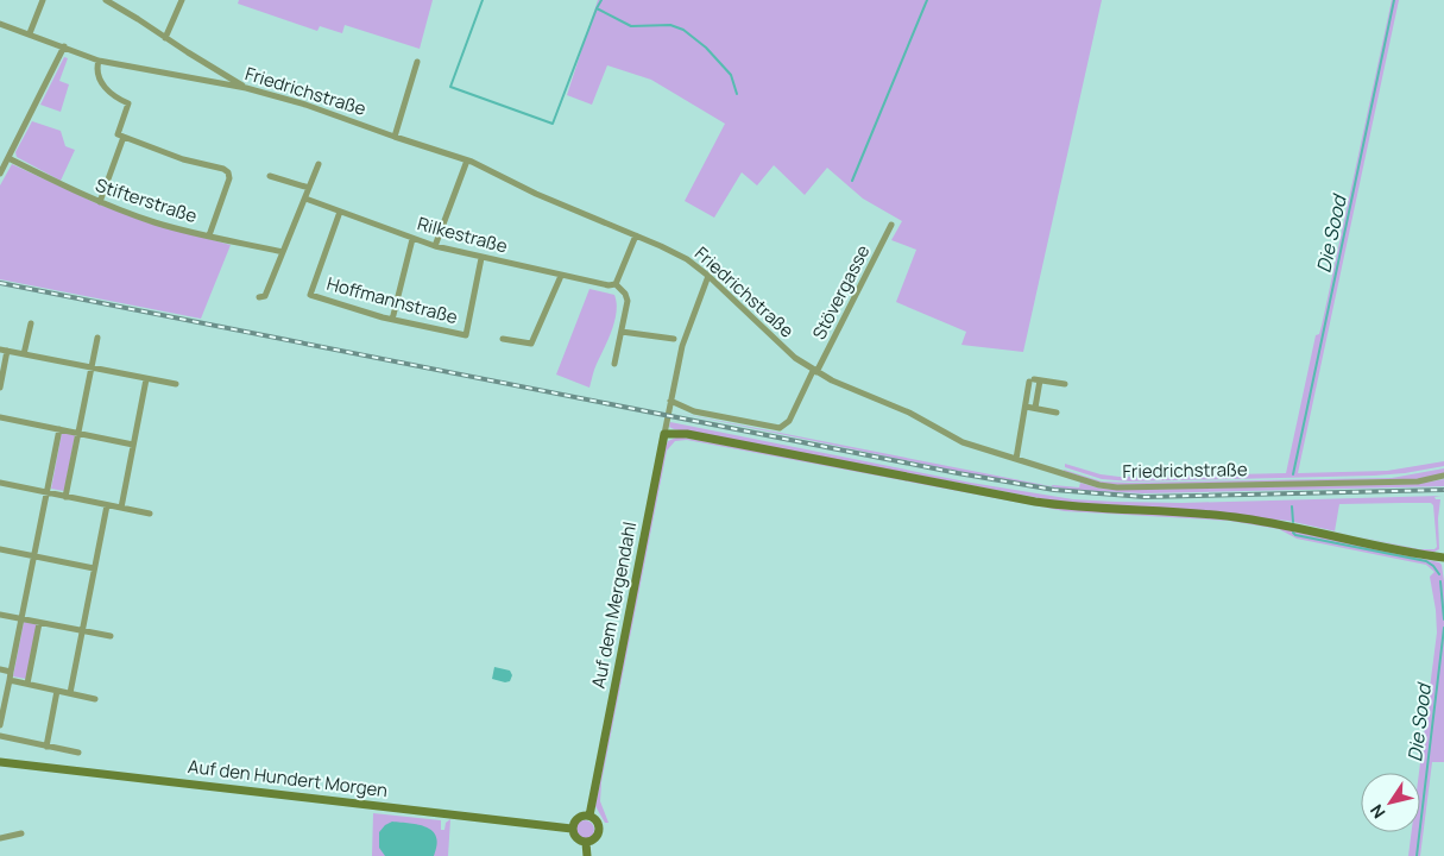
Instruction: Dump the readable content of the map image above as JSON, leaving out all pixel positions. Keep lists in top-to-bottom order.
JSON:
{
  "streets": {
    "street": [
      "Friedrichstraße",
      "Stifterstraße",
      "Rilkestraße",
      "Stövergasse",
      "Hoffmannstraße",
      "Auf dem Mergendahl",
      "Auf den Hundert Morgen"
    ]
  },
  "crossings": [
    ["Friedrichstraße", "Stövergasse"],
    ["Friedrichstraße", "Auf dem Mergendahl"],
    ["Rilkestraße", "Hoffmannstraße"],
    ["Auf dem Mergendahl", "Auf den Hundert Morgen"]
  ],
  "water": ["Die Sood"],
  "north": "bottom left"
}
